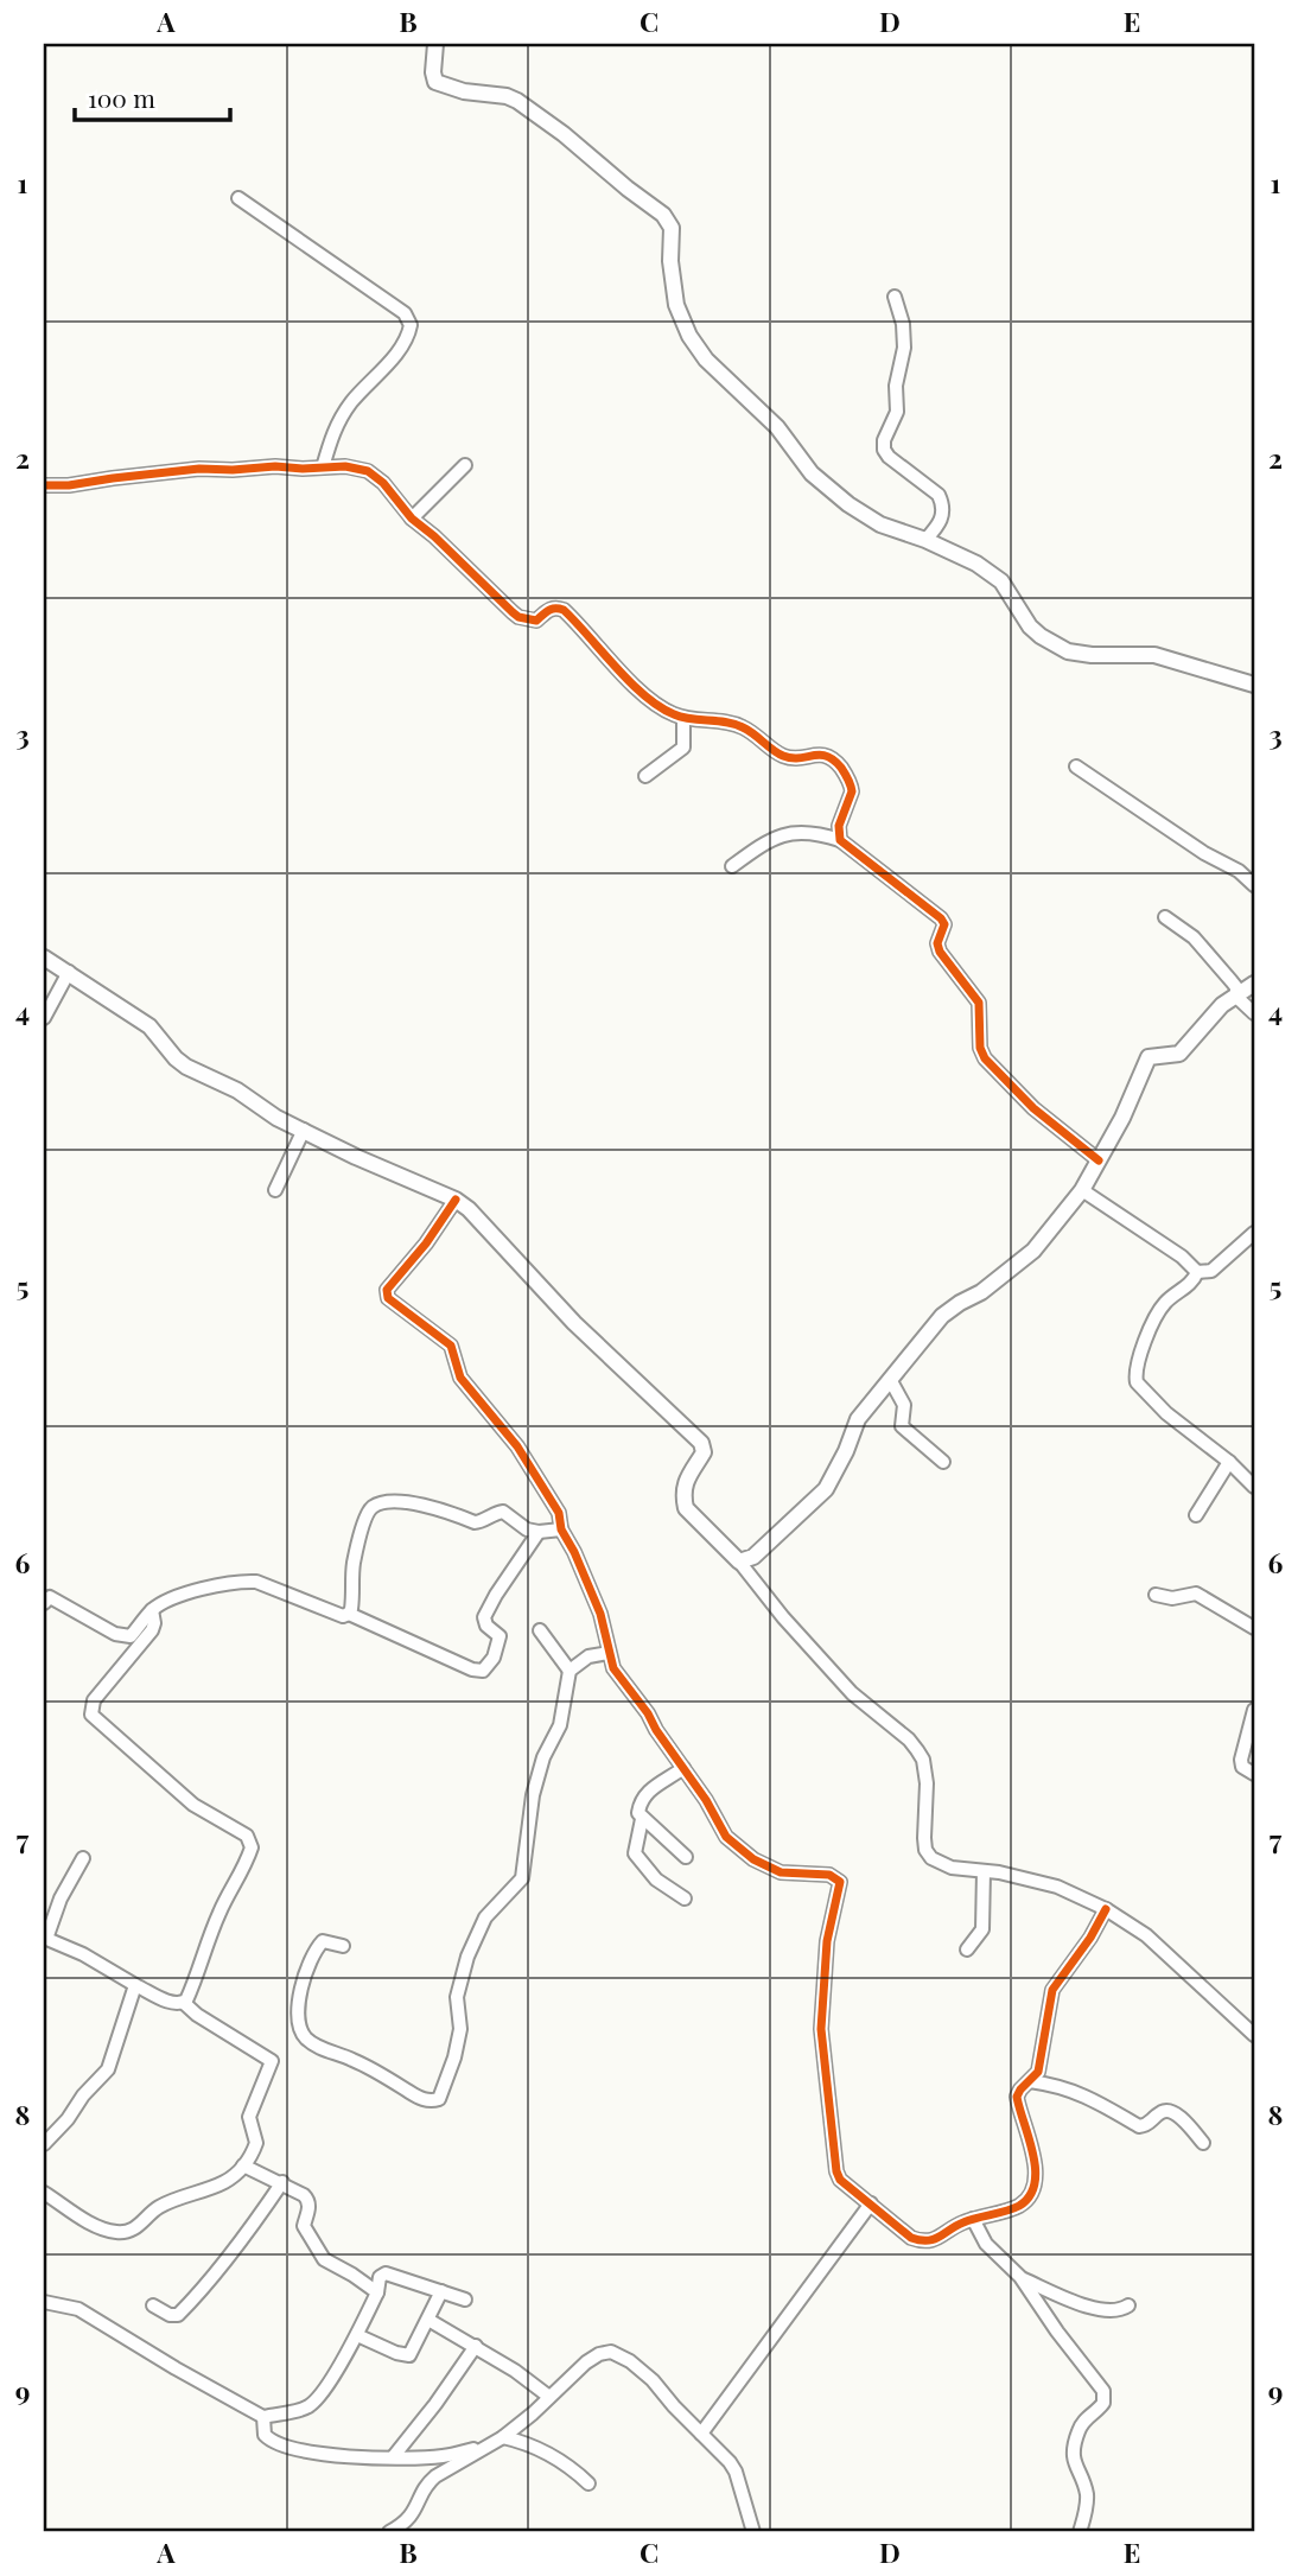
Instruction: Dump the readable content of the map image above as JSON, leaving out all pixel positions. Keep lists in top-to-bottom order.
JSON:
{
  "scale_bar": "100 m",
  "grid": {
    "columns": [
      "A",
      "B",
      "C",
      "D",
      "E"
    ],
    "rows": [
      "1",
      "2",
      "3",
      "4",
      "5",
      "6",
      "7",
      "8",
      "9"
    ]
  }
}
